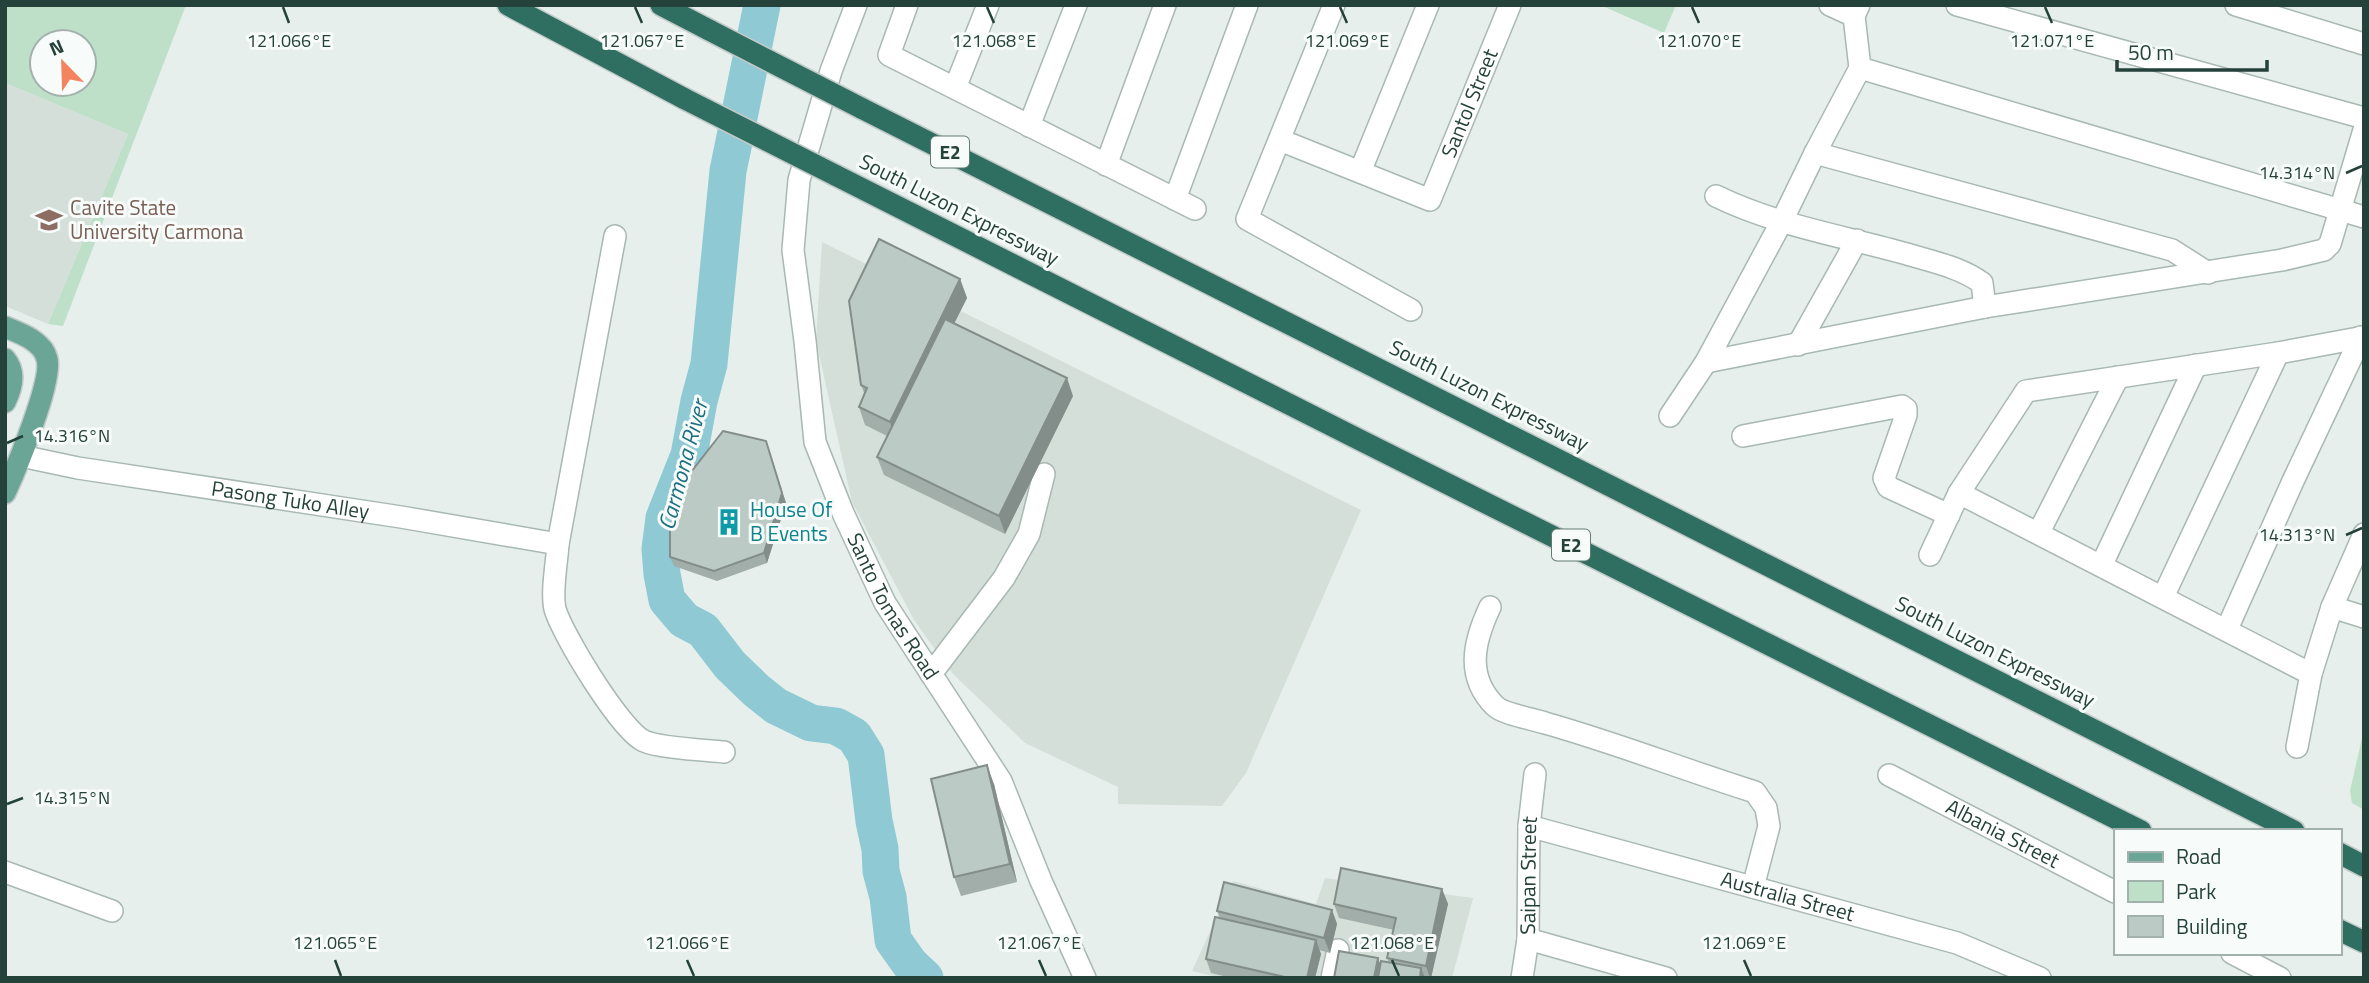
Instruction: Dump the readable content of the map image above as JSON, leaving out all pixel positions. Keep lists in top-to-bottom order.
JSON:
{
  "streets": {
    "highway": ["E2", "South Luzon Expressway"],
    "street": [
      "Santol Street",
      "Pasong Tuko Alley",
      "Santo Tomas Road",
      "Albania Street",
      "Saipan Street",
      "Australia Street"
    ]
  },
  "crossings": [
    ["Saipan Street", "Australia Street"]
  ],
  "water": ["Carmona River"],
  "places": {
    "school or university": ["Cavite State University Carmona"],
    "building": ["House Of B Events"]
  },
  "legend": ["Road", "Park", "Building"],
  "scale_bar": "50 m",
  "north": "top left",
  "coordinates": [
    "121.066°E",
    "121.067°E",
    "121.068°E",
    "121.069°E",
    "121.070°E",
    "121.071°E",
    "14.314°N",
    "14.316°N",
    "14.313°N",
    "14.315°N",
    "121.065°E"
  ]
}
